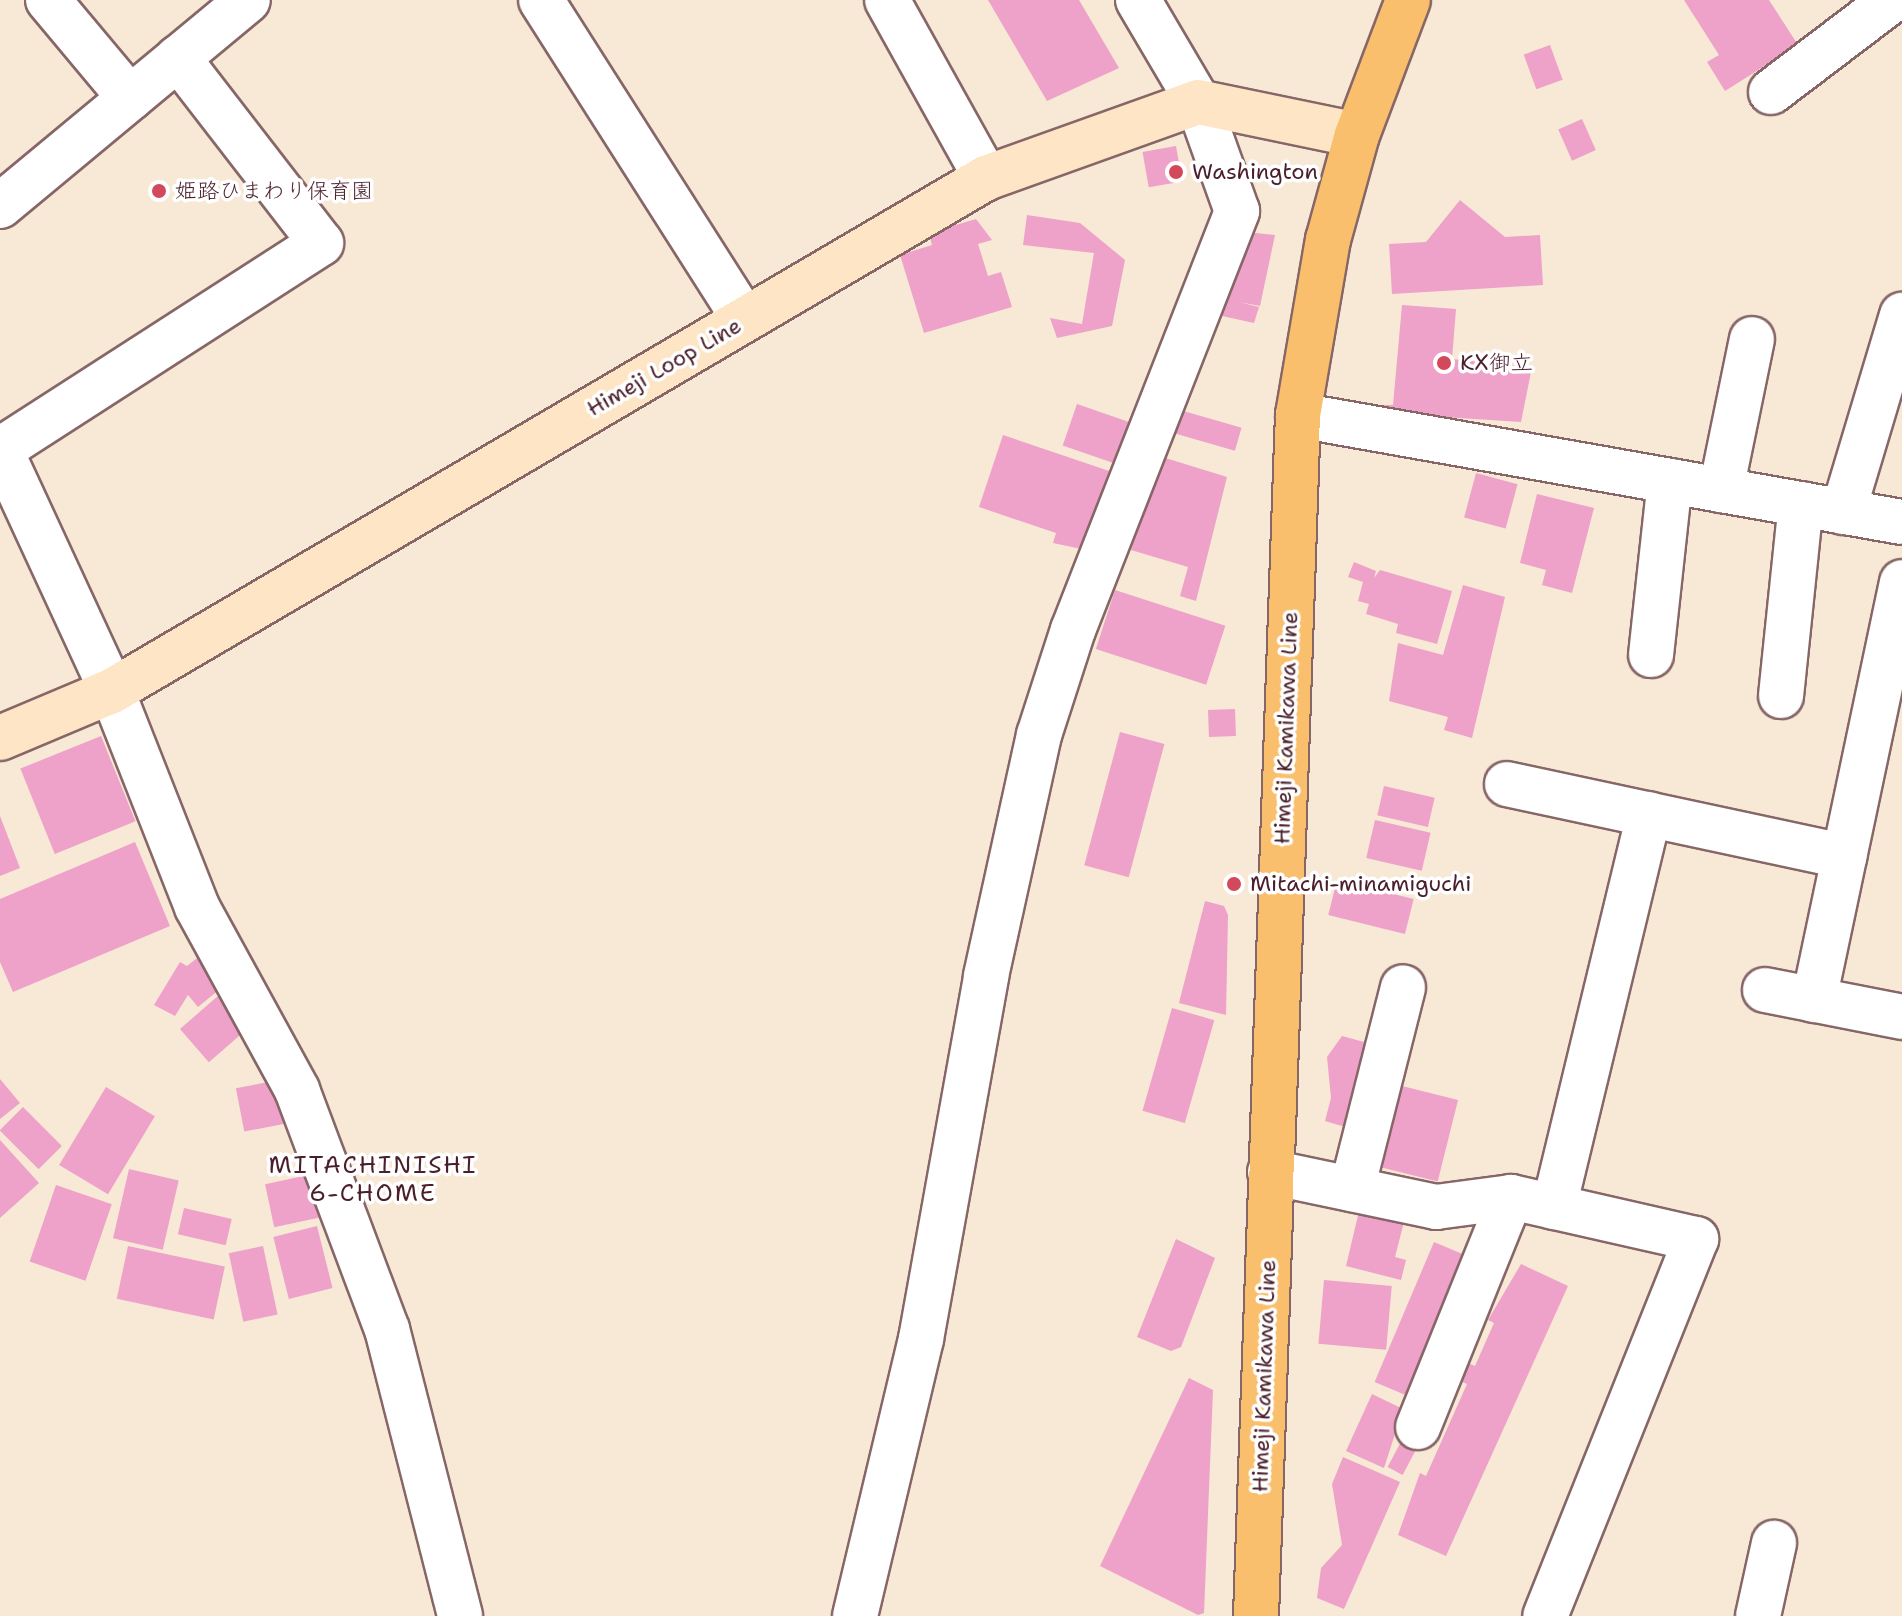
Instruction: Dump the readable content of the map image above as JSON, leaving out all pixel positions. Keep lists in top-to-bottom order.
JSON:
{
  "streets": {
    "main road": ["Himeji Loop Line", "Himeji Kamikawa Line"]
  },
  "districts": ["MITACHINISHI 6-CHOME"],
  "places": [
    "Washington",
    "姫路ひまわり保育園",
    "KX御立",
    "Mitachi-minamiguchi"
  ]
}
